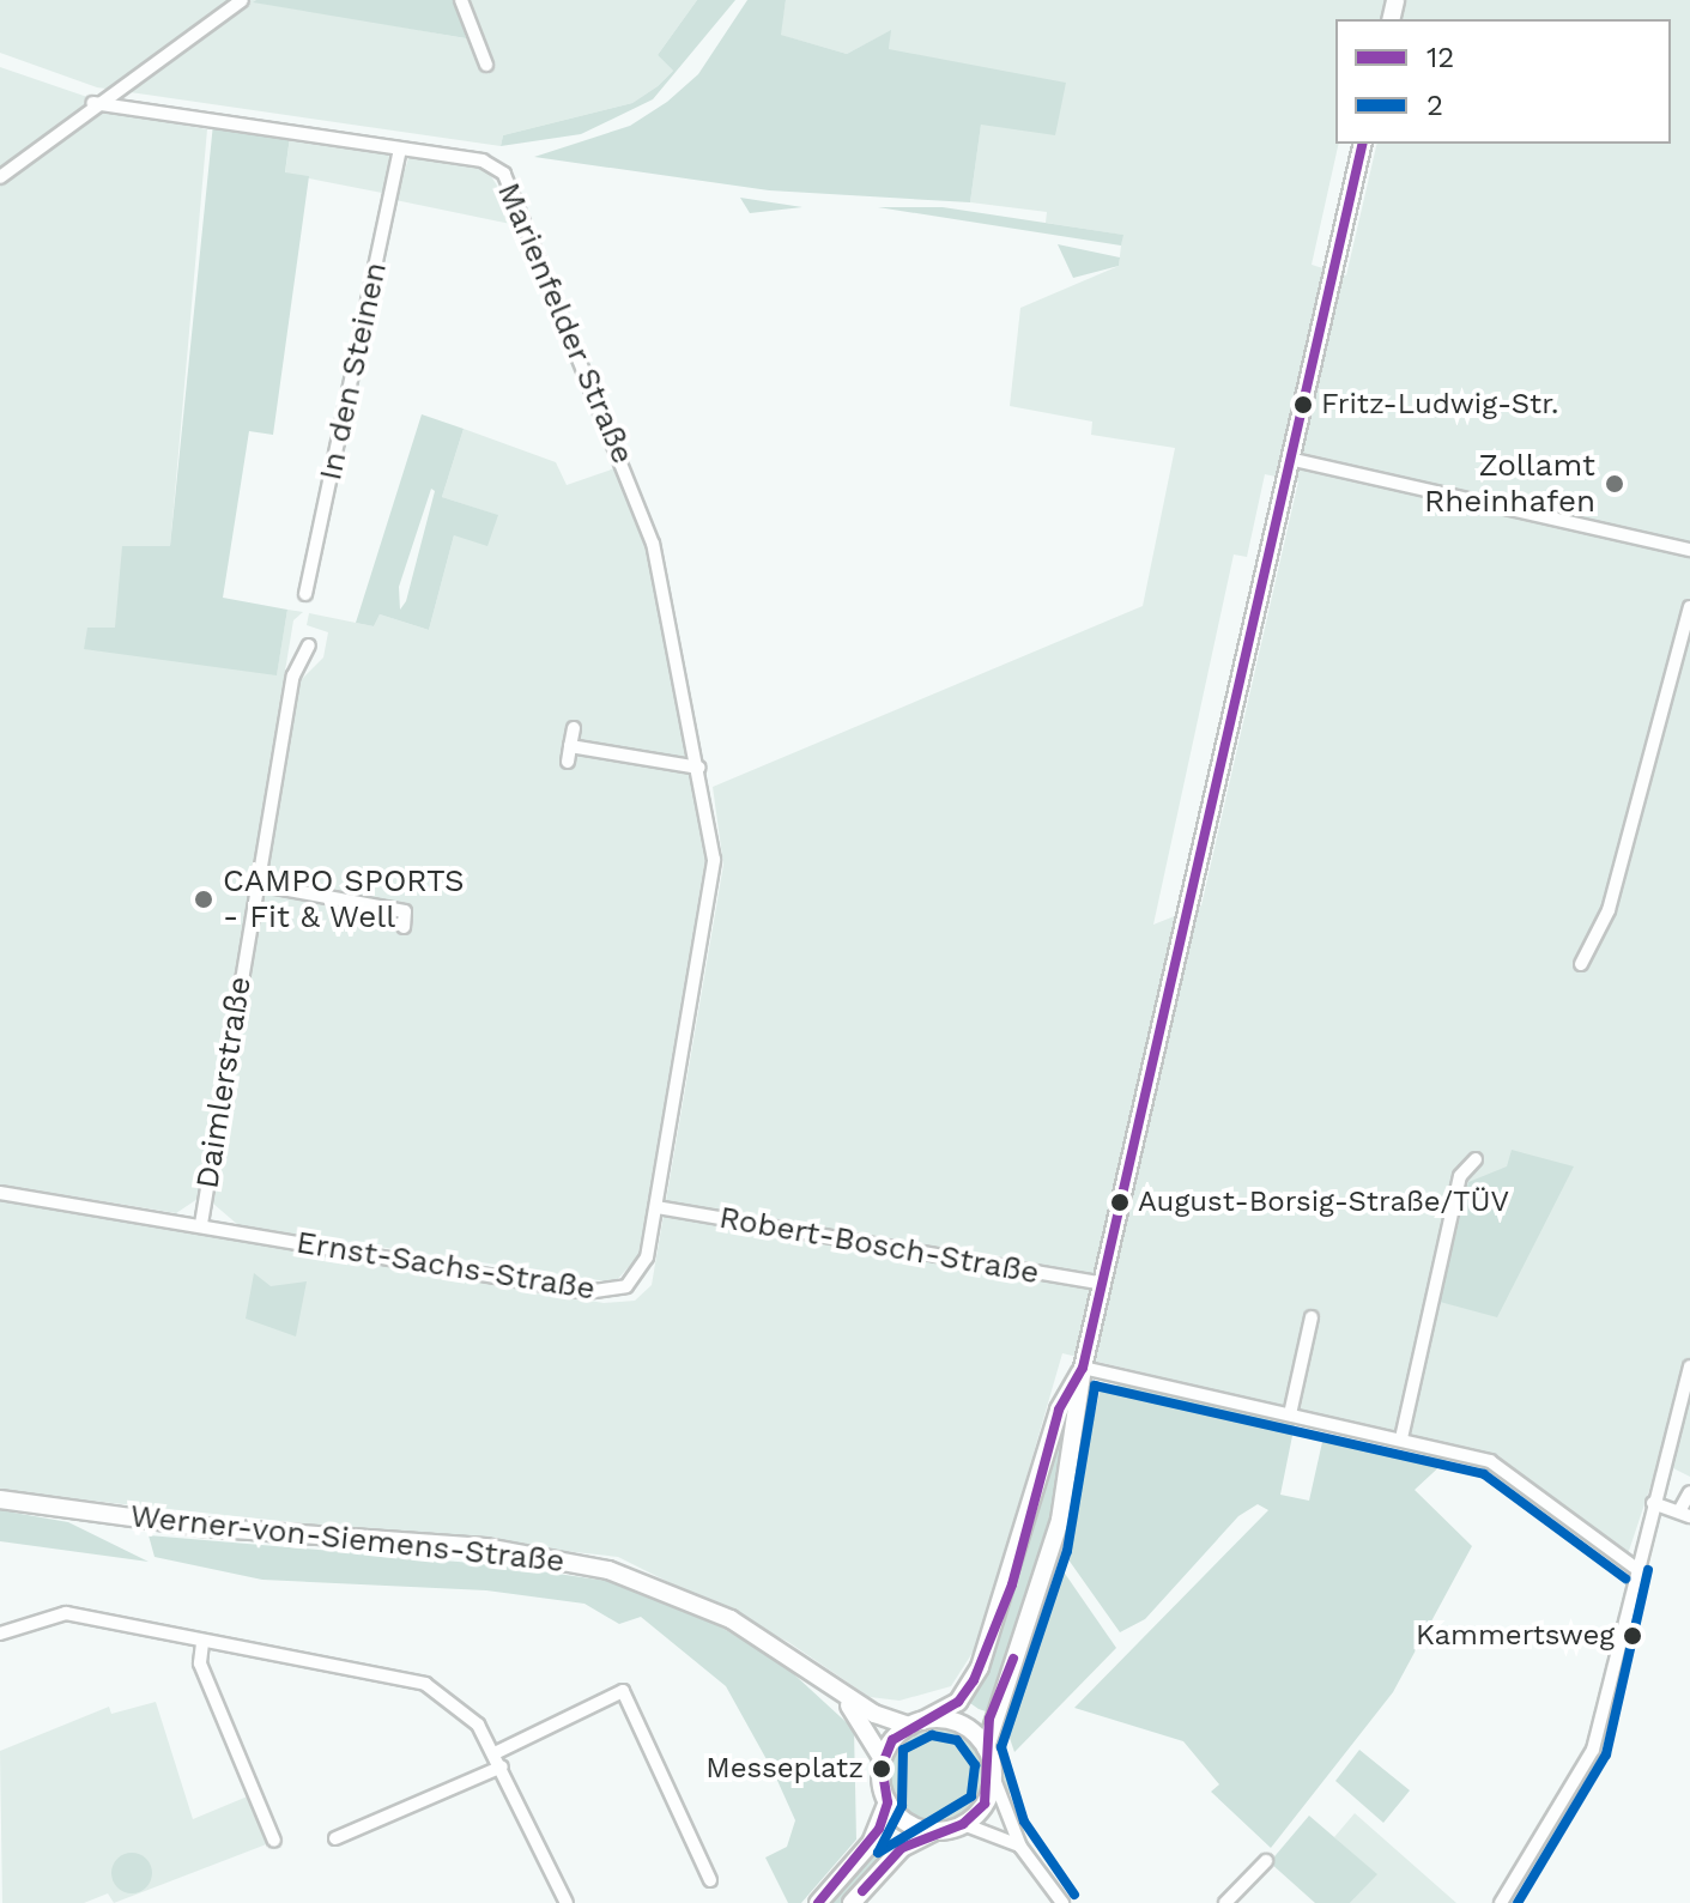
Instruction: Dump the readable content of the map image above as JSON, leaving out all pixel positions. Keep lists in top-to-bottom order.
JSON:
{
  "streets": {
    "main road": ["Werner-von-Siemens-Straße"],
    "street": [
      "Marienfelder Straße",
      "In den Steinen",
      "Daimlerstraße",
      "Robert-Bosch-Straße",
      "Ernst-Sachs-Straße"
    ]
  },
  "crossings": [
    ["Marienfelder Straße", "In den Steinen"],
    ["Marienfelder Straße", "Ernst-Sachs-Straße"],
    ["Daimlerstraße", "Ernst-Sachs-Straße"],
    ["Robert-Bosch-Straße", "Ernst-Sachs-Straße"]
  ],
  "places": [
    "Fritz-Ludwig-Str.",
    "Zollamt Rheinhafen",
    "CAMPO SPORTS - Fit & Well",
    "August-Borsig-Straße/TÜV",
    "Kammertsweg",
    "Messeplatz"
  ],
  "lines": ["transit line 12", "transit line 2"],
  "legend": ["12", "2"]
}
